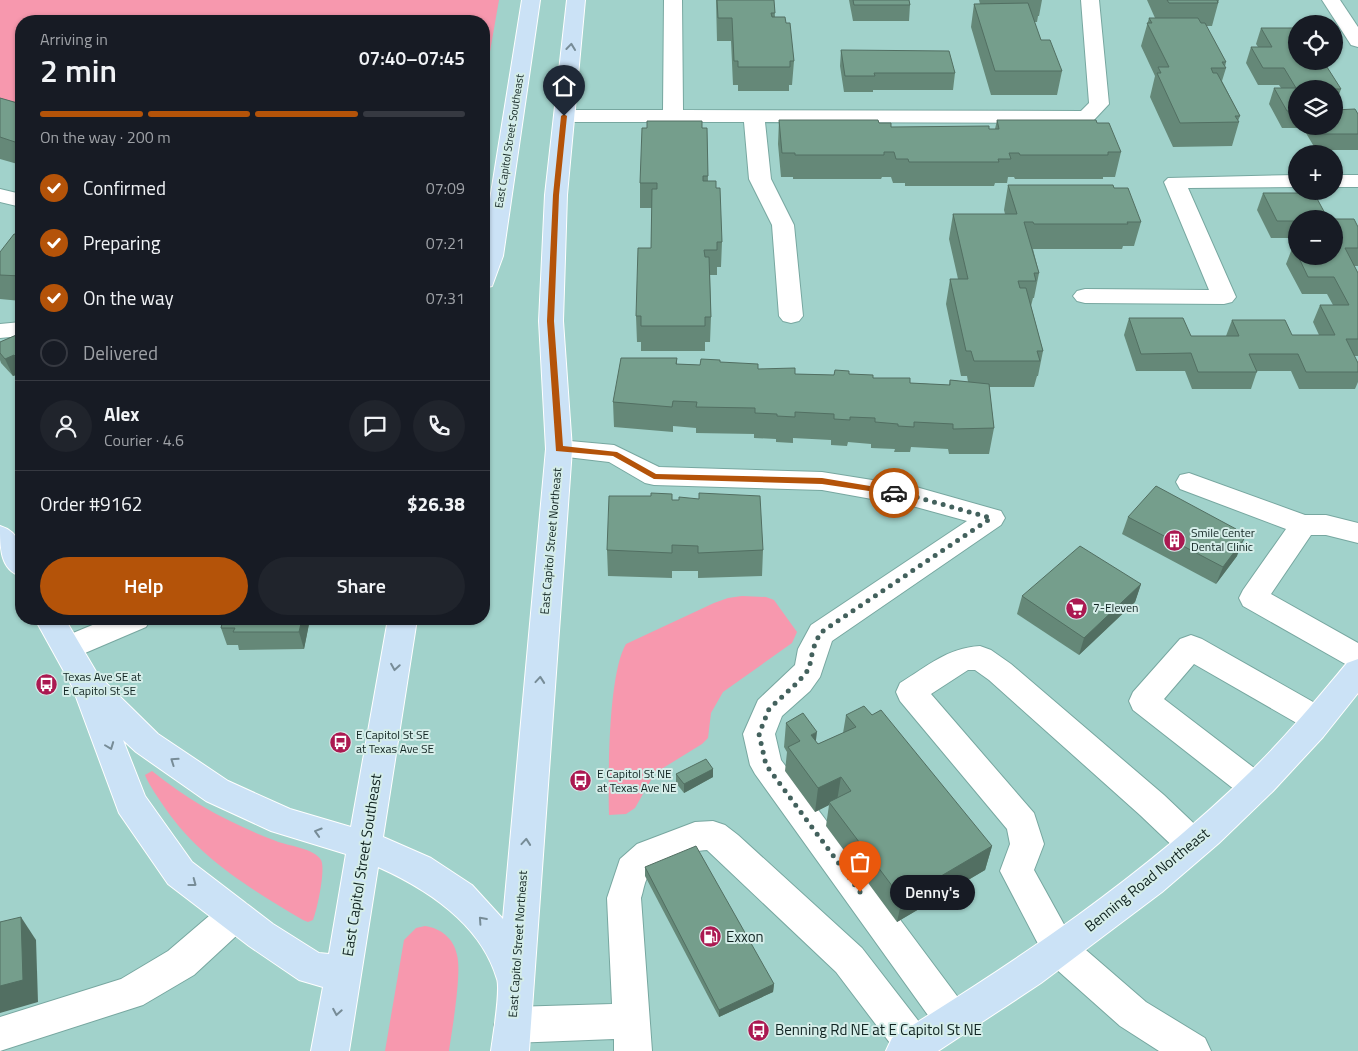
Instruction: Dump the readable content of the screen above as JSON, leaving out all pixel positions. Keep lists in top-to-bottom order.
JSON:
{
  "streets": {
    "main road": ["East Capitol Street Southeast", "East Capitol Street Northeast", "Benning Road Northeast"]
  },
  "one_way": ["East Capitol Street Southeast", "East Capitol Street Northeast"],
  "places": {
    "building": ["Smile Center Dental Clinic"],
    "supermarket": ["7-Eleven"],
    "bus stop": [
      "Texas Ave SE at E Capitol St SE",
      "E Capitol St SE at Texas Ave SE",
      "E Capitol St NE at Texas Ave NE",
      "Benning Rd NE at E Capitol St NE"
    ],
    "other": ["Denny's"],
    "fuel station": ["Exxon"]
  },
  "page": {
    "map_buttons": ["+", "−"],
    "heading": ["2 min", "Arriving in", "07:40–07:45"],
    "panel": [
      "Alex",
      "Courier · 4.6",
      "Order #9162",
      "$26.38"
    ],
    "bar": "On the way · 200 m",
    "list": [
      ["Confirmed", "07:09"],
      ["Preparing", "07:21"],
      ["On the way", "07:31"],
      "Delivered"
    ],
    "buttons": ["Help", "Share"],
    "bubble": "Denny's"
  }
}
